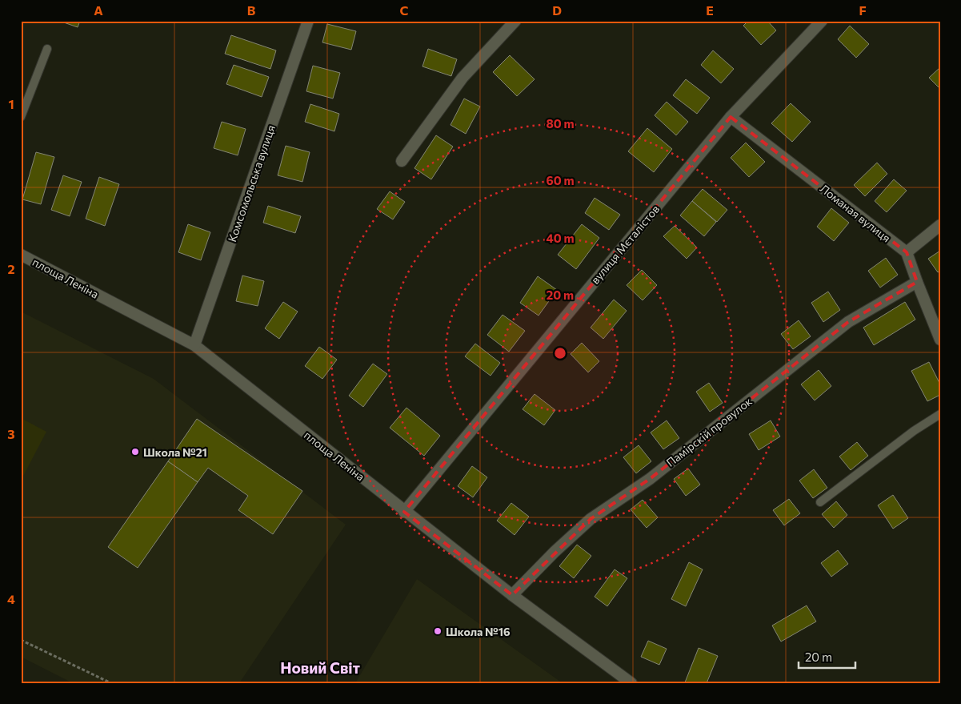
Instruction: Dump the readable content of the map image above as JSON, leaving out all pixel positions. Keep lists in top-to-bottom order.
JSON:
{
  "streets": {
    "street": [
      "Комсомольська вулиця",
      "Ломаная вулиця",
      "вулиця Мєталістов",
      "площа Леніна",
      "Памірскій провулок"
    ]
  },
  "crossings": [
    ["Комсомольська вулиця", "площа Леніна"],
    ["Ломаная вулиця", "вулиця Мєталістов"],
    ["вулиця Мєталістов", "площа Леніна"],
    ["площа Леніна", "Памірскій провулок"]
  ],
  "districts": ["Новий Світ"],
  "places": ["Школа №21", "Школа №16"],
  "scale_bar": "20 m",
  "grid": {
    "columns": [
      "A",
      "B",
      "C",
      "D",
      "E",
      "F"
    ],
    "rows": [
      "1",
      "2",
      "3",
      "4"
    ]
  },
  "rings": [
    "80 m",
    "60 m",
    "40 m",
    "20 m"
  ]
}
